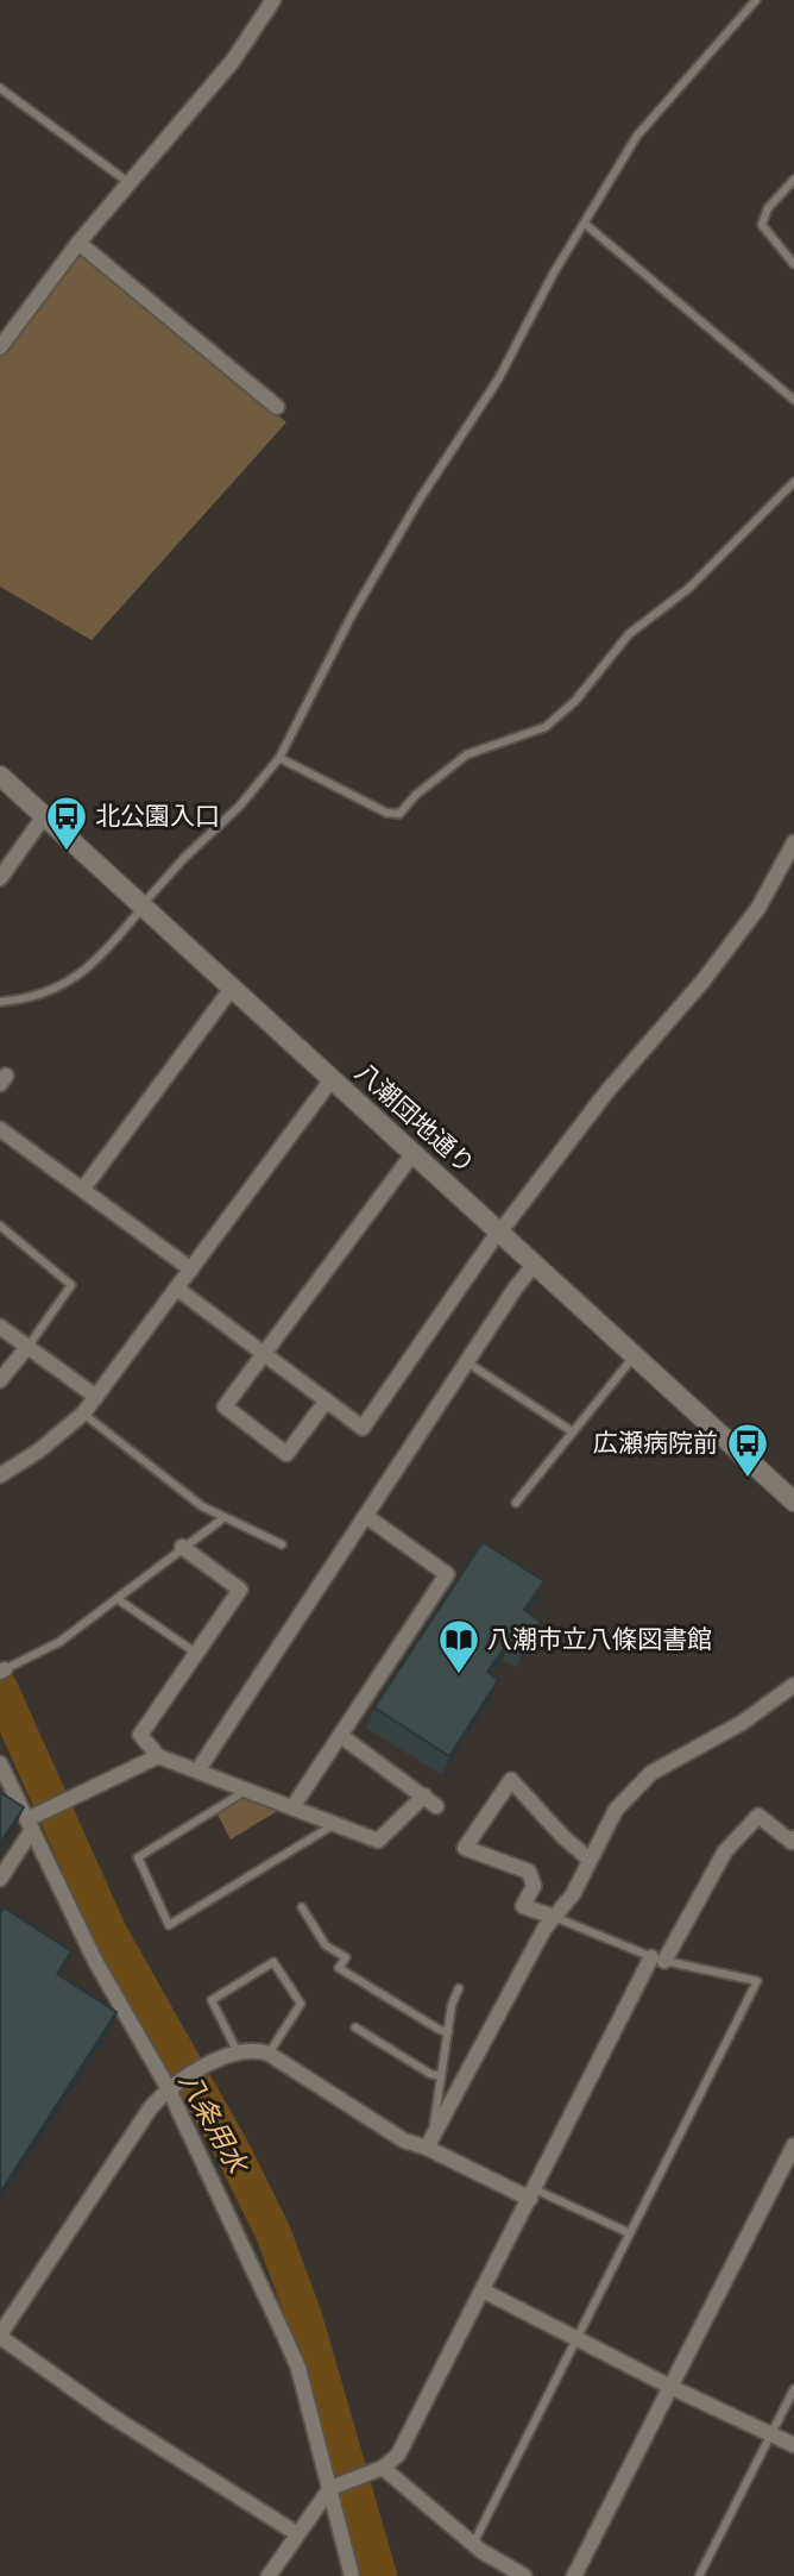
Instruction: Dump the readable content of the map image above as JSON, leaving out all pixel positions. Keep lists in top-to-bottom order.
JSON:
{
  "streets": {
    "street": ["八潮団地通り"]
  },
  "water": ["八条用水"],
  "places": {
    "bus stop": ["北公園入口", "広瀬病院前"],
    "library": ["八潮市立八條図書館"]
  }
}
